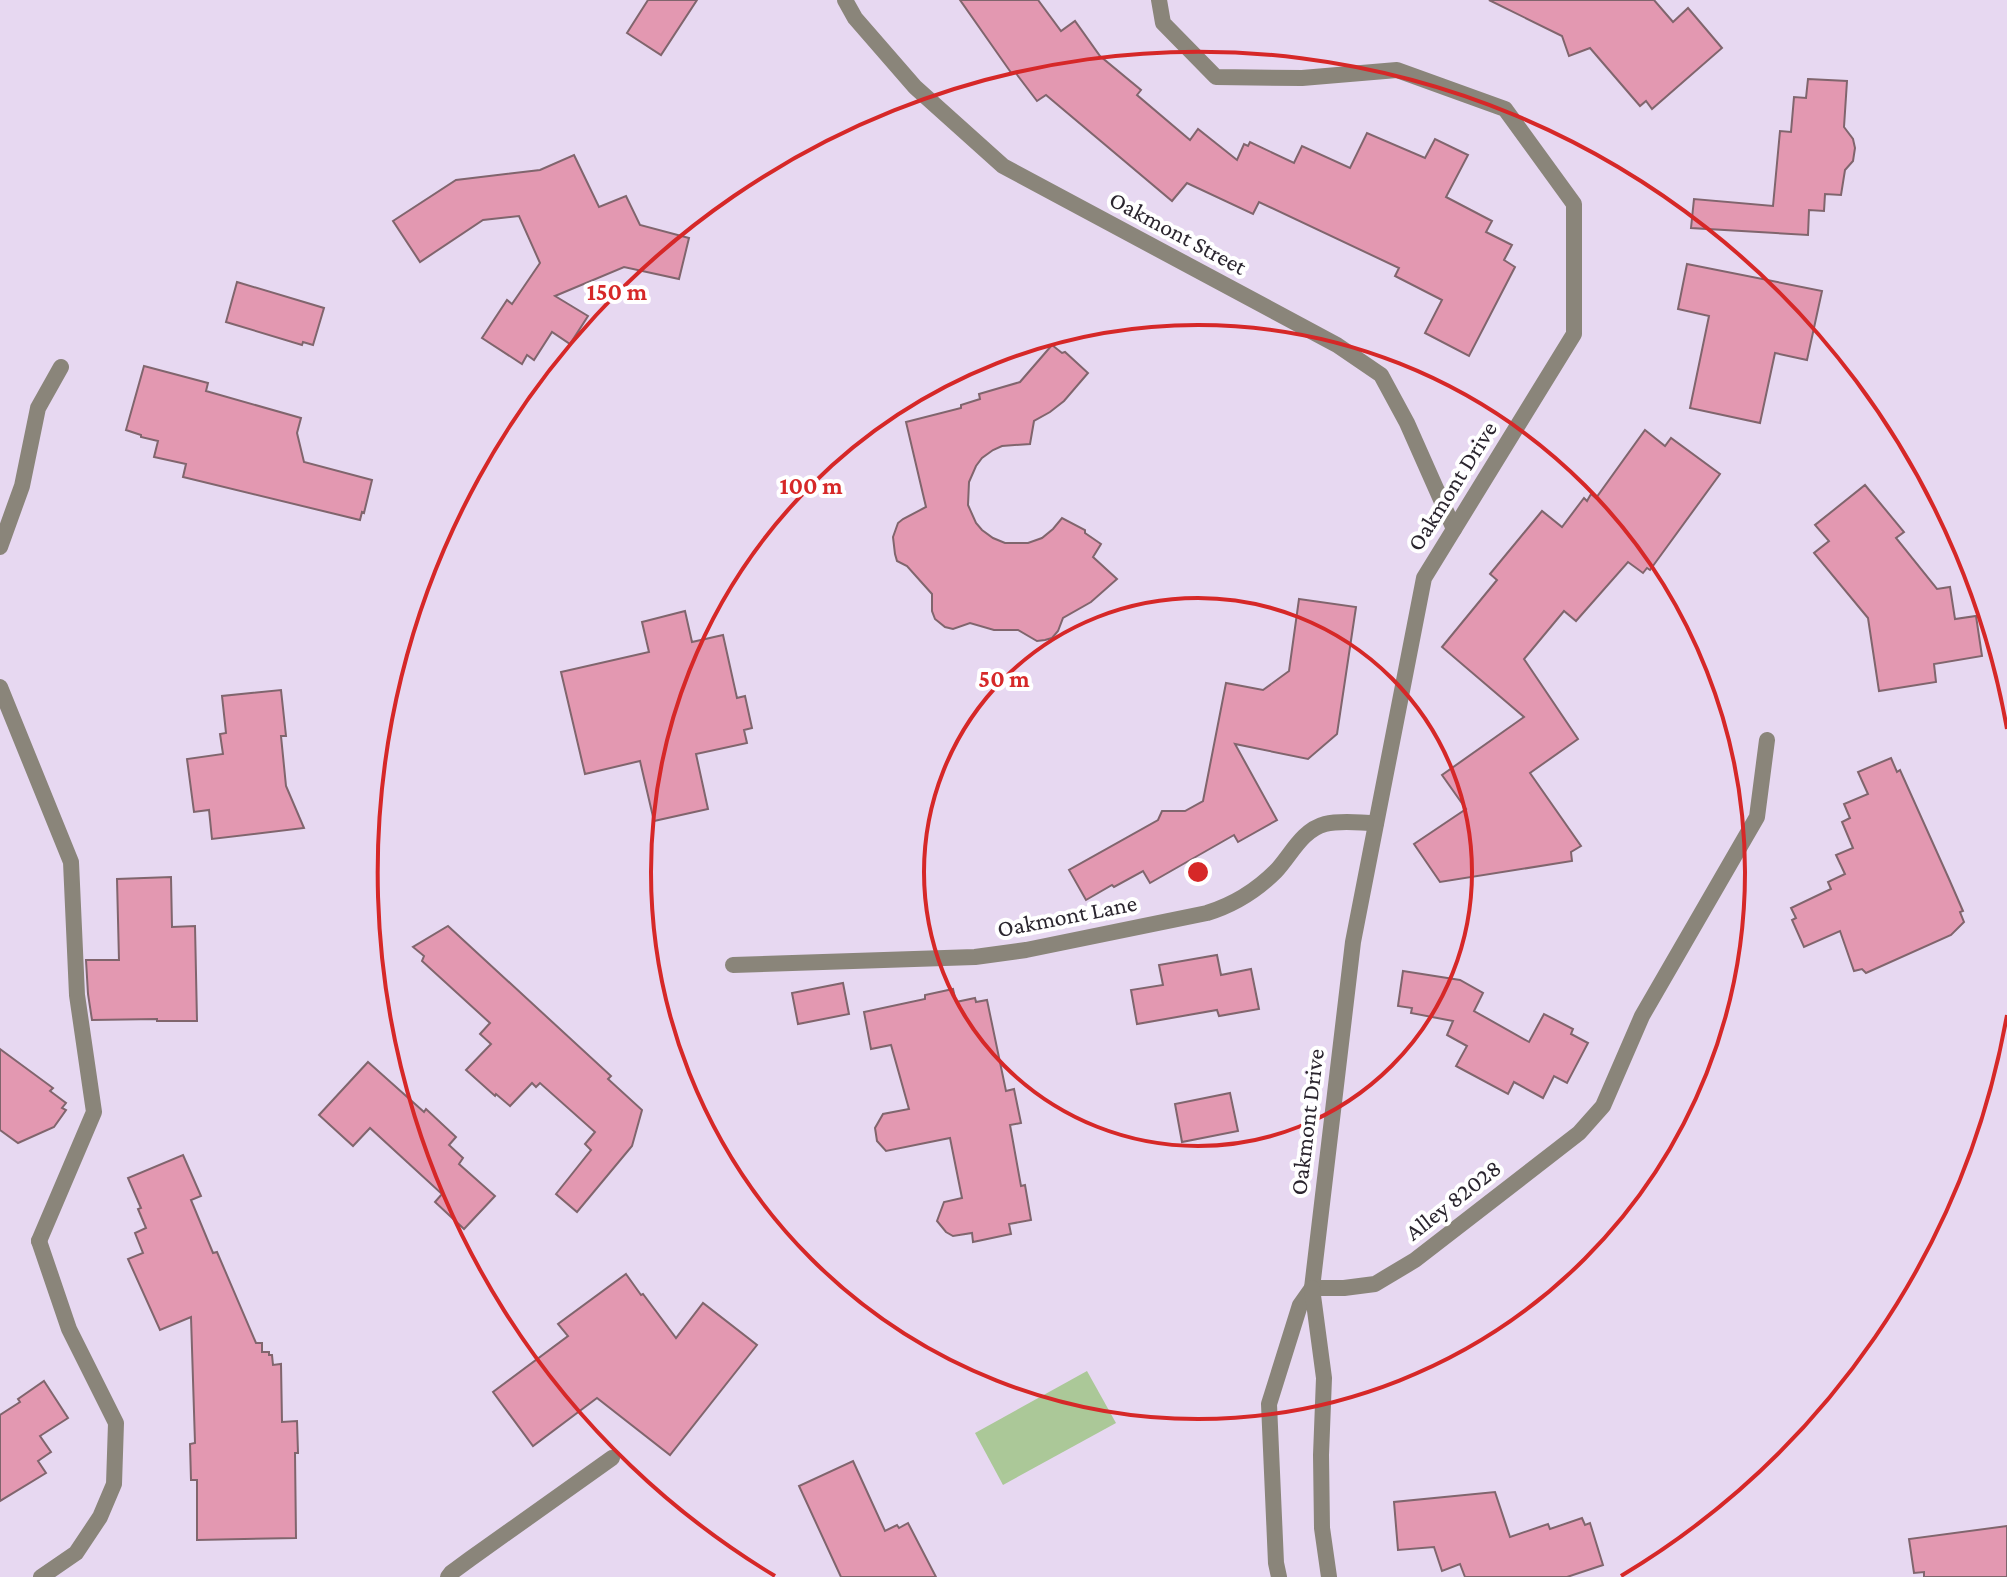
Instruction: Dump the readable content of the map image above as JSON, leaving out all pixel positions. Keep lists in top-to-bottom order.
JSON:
{
  "streets": {
    "street": [
      "Oakmont Street",
      "Oakmont Drive",
      "Oakmont Lane",
      "Alley 82028"
    ]
  },
  "crossings": [
    ["Oakmont Street", "Oakmont Drive"],
    ["Oakmont Drive", "Oakmont Lane"],
    ["Oakmont Drive", "Alley 82028"]
  ],
  "rings": ["150 m", "100 m", "50 m"]
}
